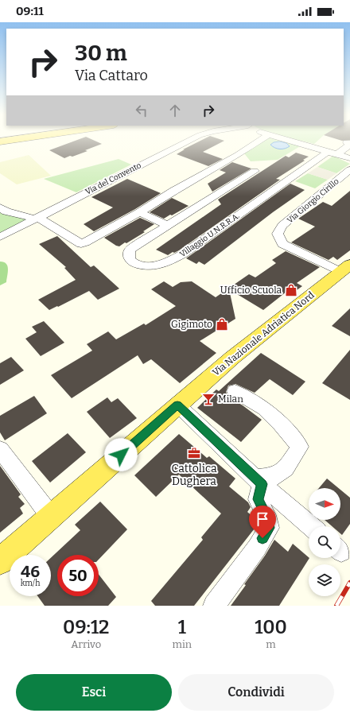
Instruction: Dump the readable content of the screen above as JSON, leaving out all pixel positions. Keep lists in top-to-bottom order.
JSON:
{
  "streets": {
    "main road": ["Via Nazionale Adriatica Nord"],
    "street": ["Via del Convento", "Via Giorgio Cirillo", "Villaggio U.N.R.R.A."]
  },
  "crossings": [
    ["Via Giorgio Cirillo", "Via Nazionale Adriatica Nord"]
  ],
  "places": {
    "shop": ["Ufficio Scuola", "Gigimoto"],
    "bar": ["Milan"],
    "office": ["Cattolica Dughera"]
  },
  "north": "right",
  "page": {
    "status": "09:11",
    "turn": ["30 m", "Via Cattaro"],
    "speed": "46 km/h",
    "limit": "50",
    "eta": [
      "09:12",
      "Arrivo",
      "1",
      "min",
      "100",
      "m"
    ],
    "buttons": ["Esci", "Condividi"]
  }
}
